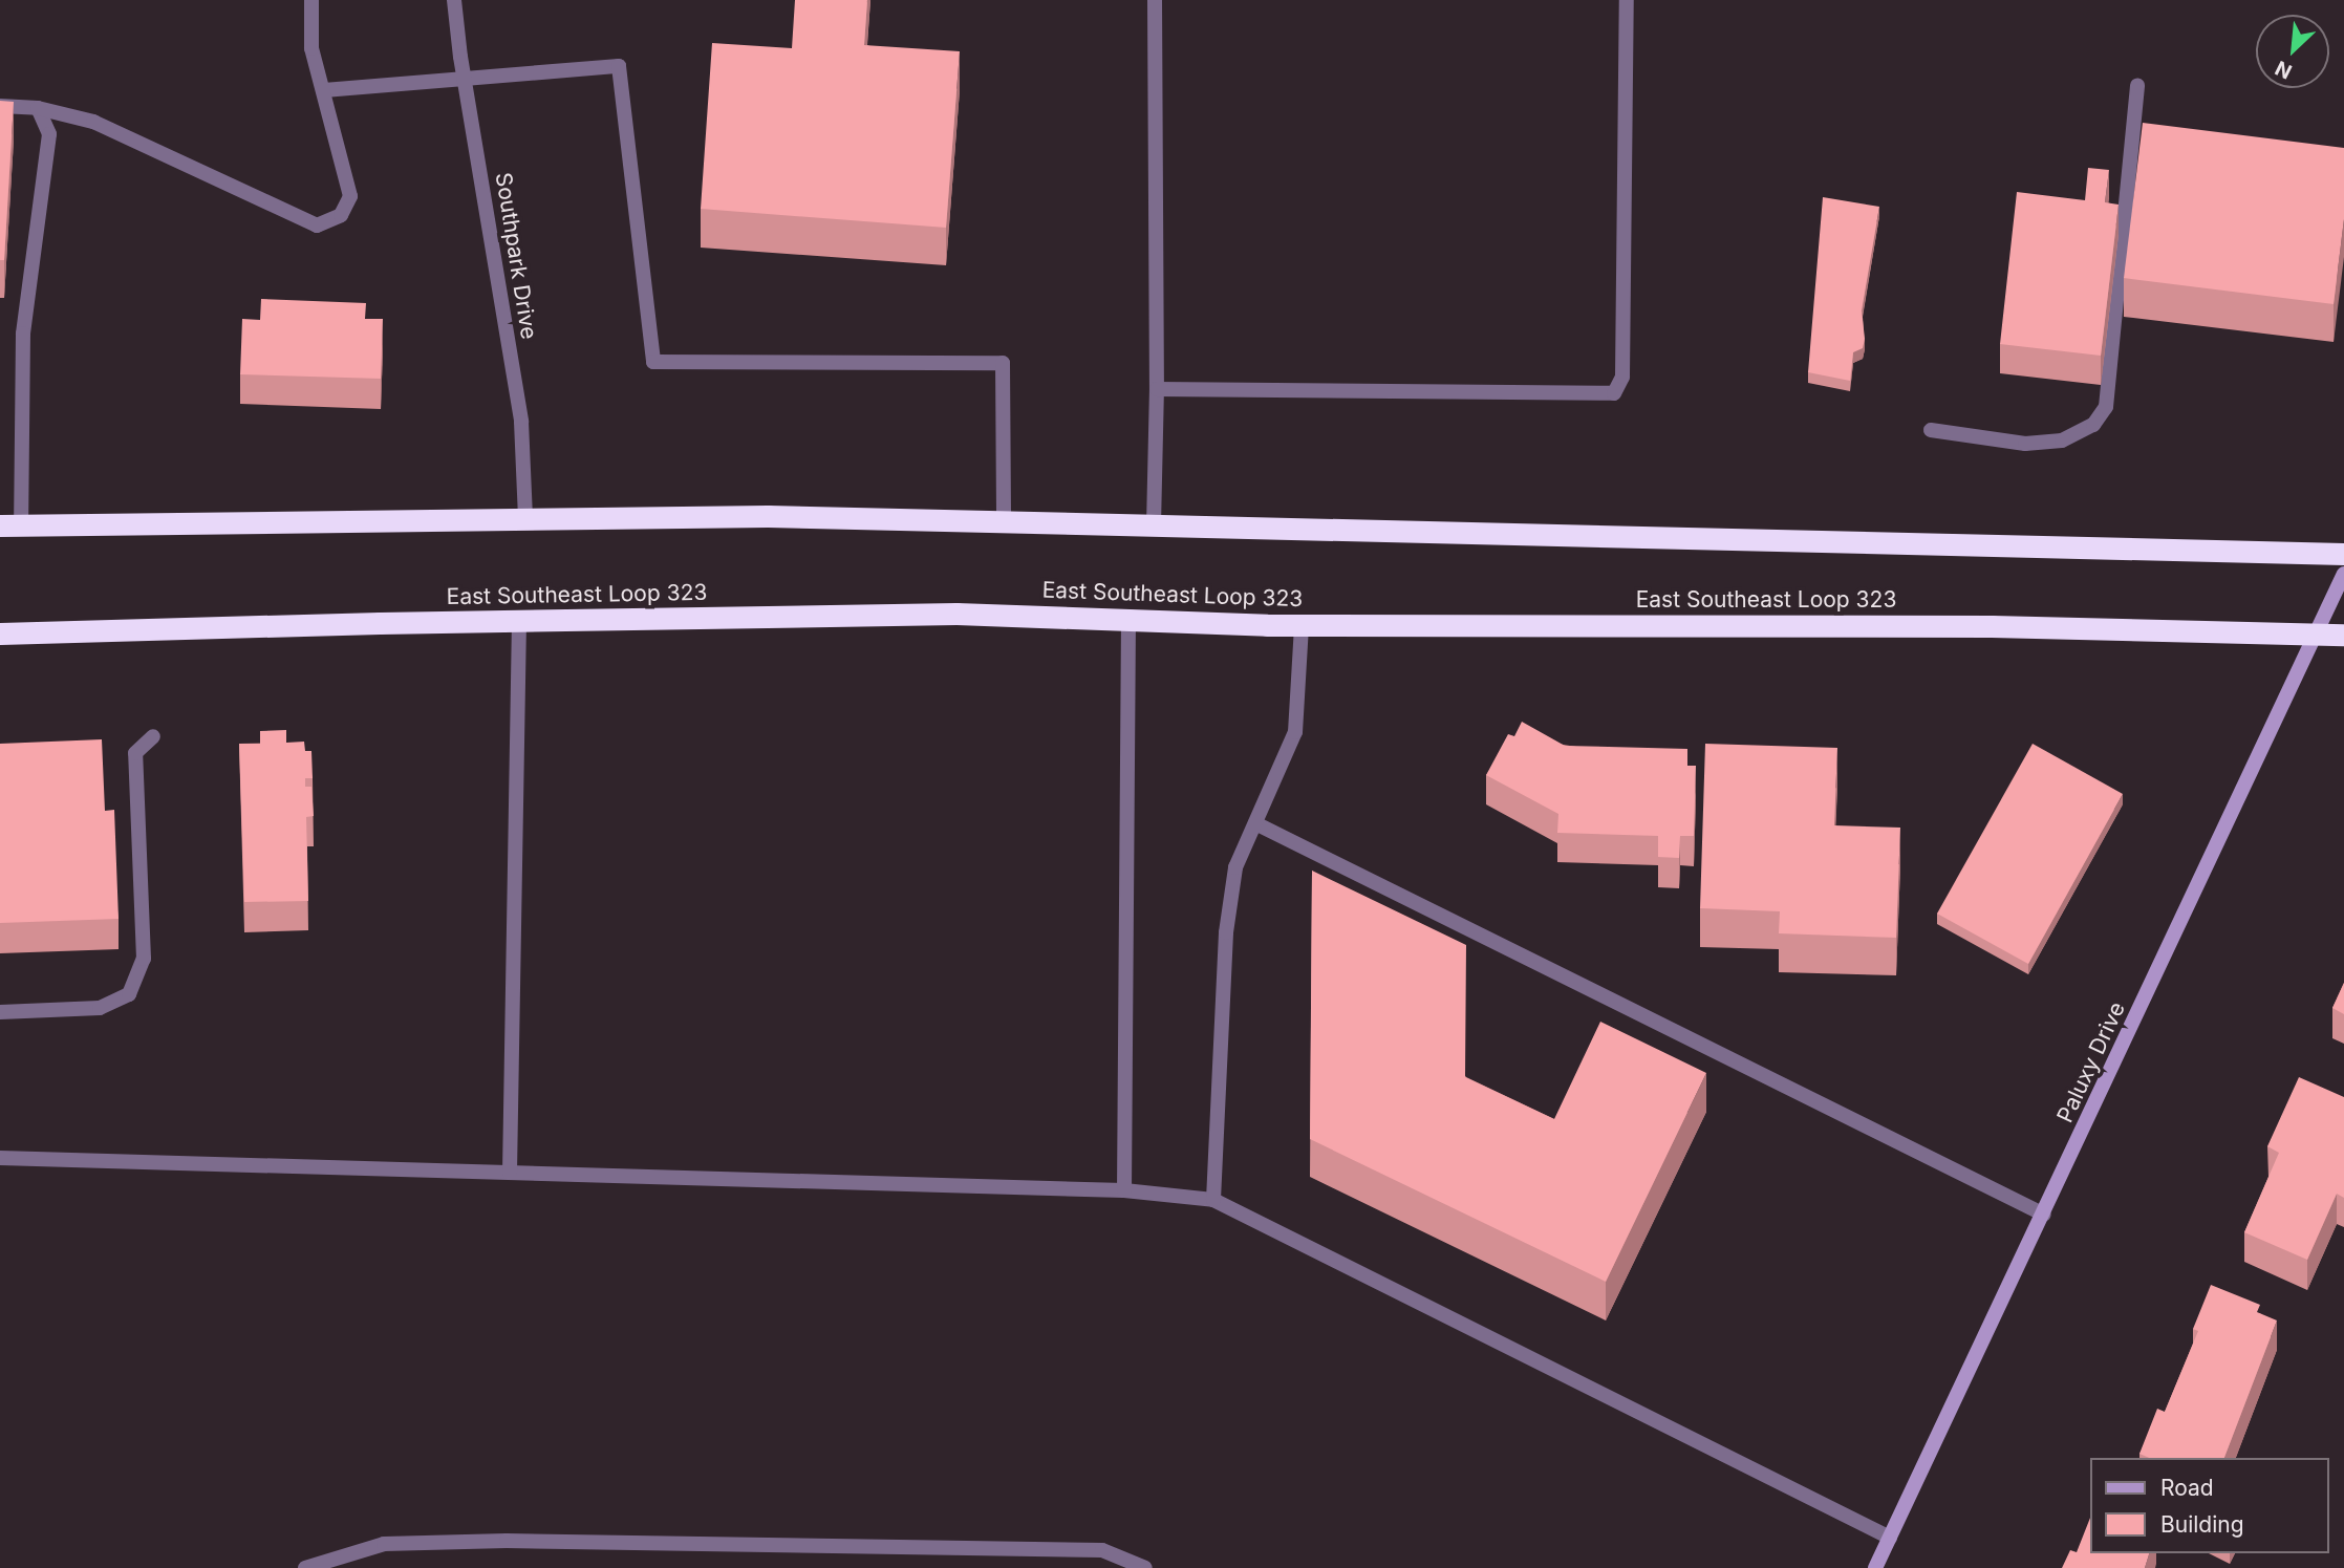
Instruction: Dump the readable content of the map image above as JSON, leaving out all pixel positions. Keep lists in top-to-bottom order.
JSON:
{
  "streets": {
    "highway": ["East Southeast Loop 323"],
    "street": ["Southpark Drive", "Paluxy Drive"]
  },
  "crossings": [
    ["East Southeast Loop 323", "Paluxy Drive"]
  ],
  "legend": ["Road", "Building"],
  "north": "bottom left"
}
